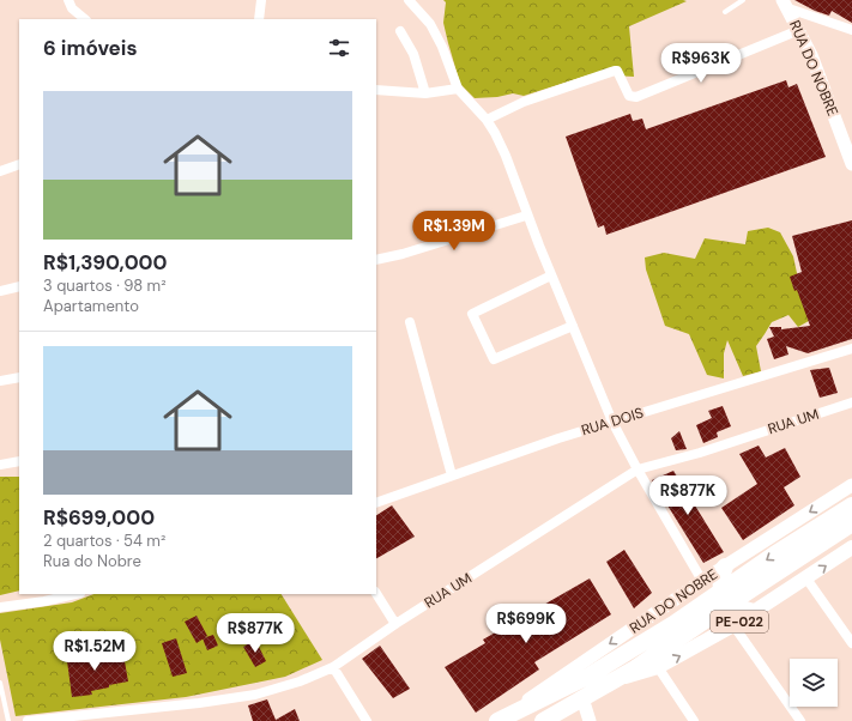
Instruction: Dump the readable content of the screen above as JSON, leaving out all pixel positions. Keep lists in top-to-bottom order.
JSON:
{
  "streets": {
    "highway": ["PE-022"],
    "main road": ["RUA DO NOBRE"],
    "street": ["RUA DOIS", "RUA UM"]
  },
  "crossings": [
    ["RUA DO NOBRE", "PE-022"]
  ],
  "page": {
    "heading": "6 imóveis",
    "price": [
      "R$963K",
      "R$1.39M",
      "R$877K",
      "R$699K",
      "R$877K",
      "R$1.52M"
    ],
    "list": [
      {
        "name": "R$1,390,000",
        "note": "3 quartos · 98 m² · Apartamento"
      },
      {
        "name": "R$699,000",
        "note": "2 quartos · 54 m² · Rua do Nobre"
      }
    ]
  }
}
